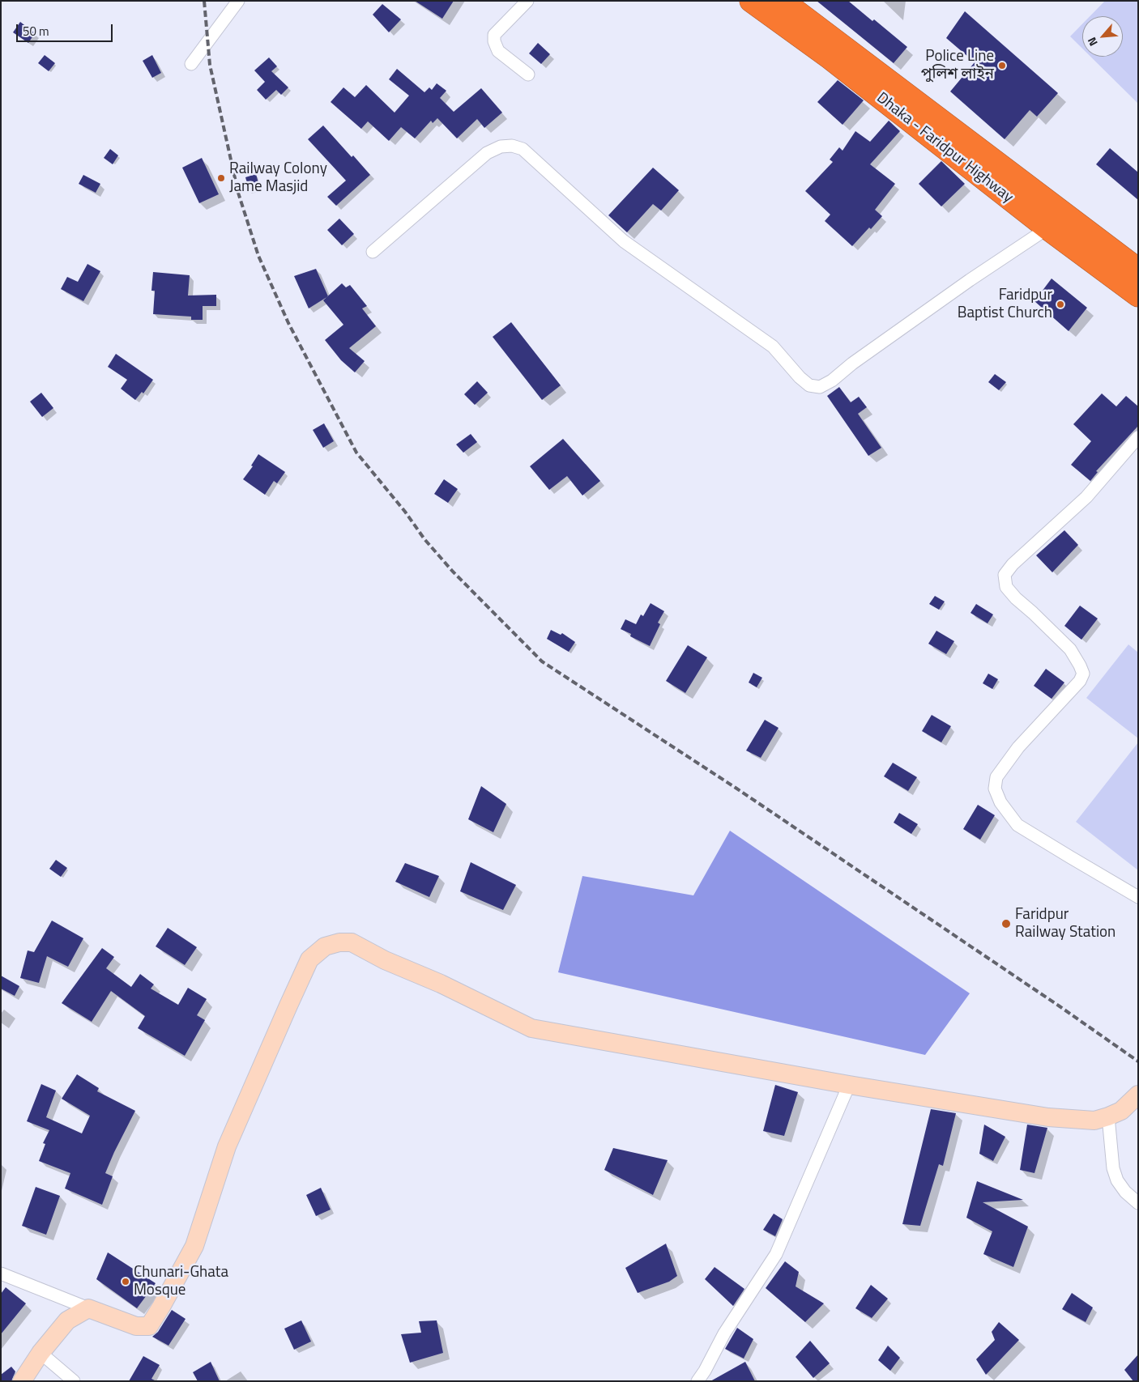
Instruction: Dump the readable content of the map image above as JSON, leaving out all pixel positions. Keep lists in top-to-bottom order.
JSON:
{
  "streets": {
    "highway": ["Dhaka - Faridpur Highway"]
  },
  "places": [
    "Police Line পুলিশ লাইন",
    "Railway Colony Jame Masjid",
    "Faridpur Baptist Church",
    "Faridpur Railway Station",
    "Chunari-Ghata Mosque"
  ],
  "scale_bar": "50 m",
  "north": "bottom left"
}
